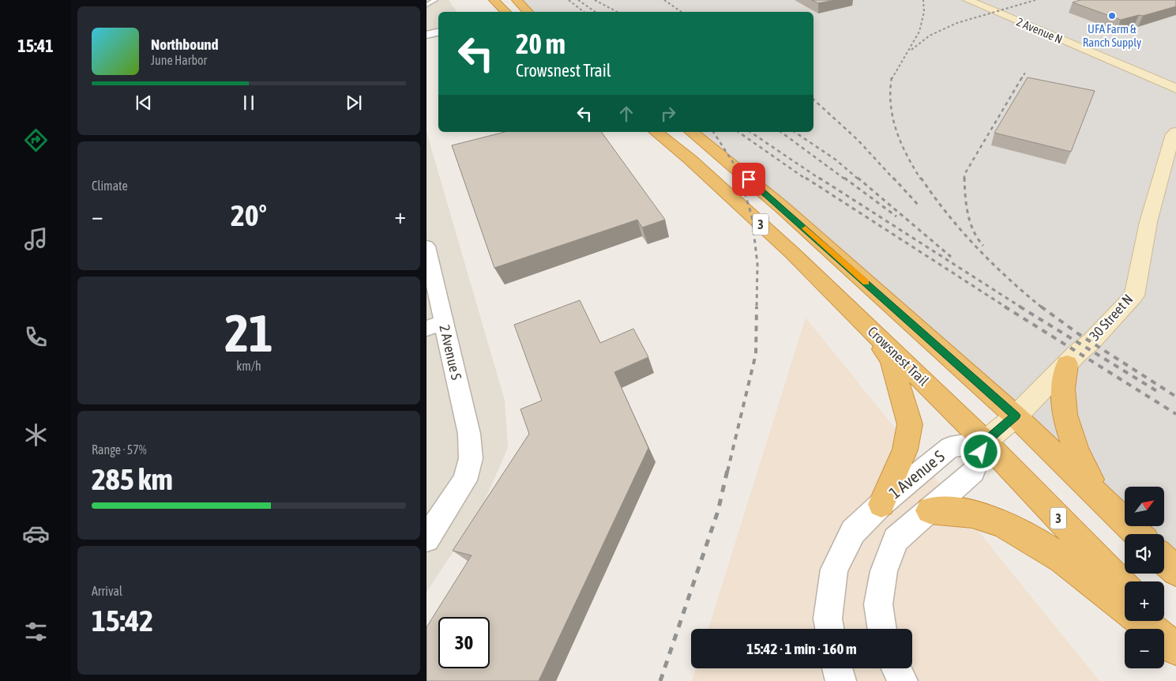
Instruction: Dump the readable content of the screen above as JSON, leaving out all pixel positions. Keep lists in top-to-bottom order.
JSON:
{
  "streets": {
    "highway": ["3", "Crowsnest Trail"],
    "street": [
      "2 Avenue N",
      "30 Street N",
      "2 Avenue S",
      "1 Avenue S"
    ]
  },
  "crossings": [
    ["3", "30 Street N"],
    ["30 Street N", "Crowsnest Trail"],
    ["30 Street N", "1 Avenue S"],
    ["Crowsnest Trail", "1 Avenue S"]
  ],
  "places": ["UFA Farm & Ranch Supply"],
  "north": "top right",
  "page": {
    "tabs": "15:41",
    "turn": ["20 m", "Crowsnest Trail"],
    "song": ["Northbound", "June Harbor"],
    "tile": [
      "Climate",
      ["21", "km/h"],
      ["Range · 57%", "285 km"],
      ["Arrival", "15:42"]
    ],
    "heat": ["−", "20°", "+"],
    "map_buttons": ["+", "−"],
    "limit": "30",
    "trip": "15:42 · 1 min · 160 m"
  }
}
